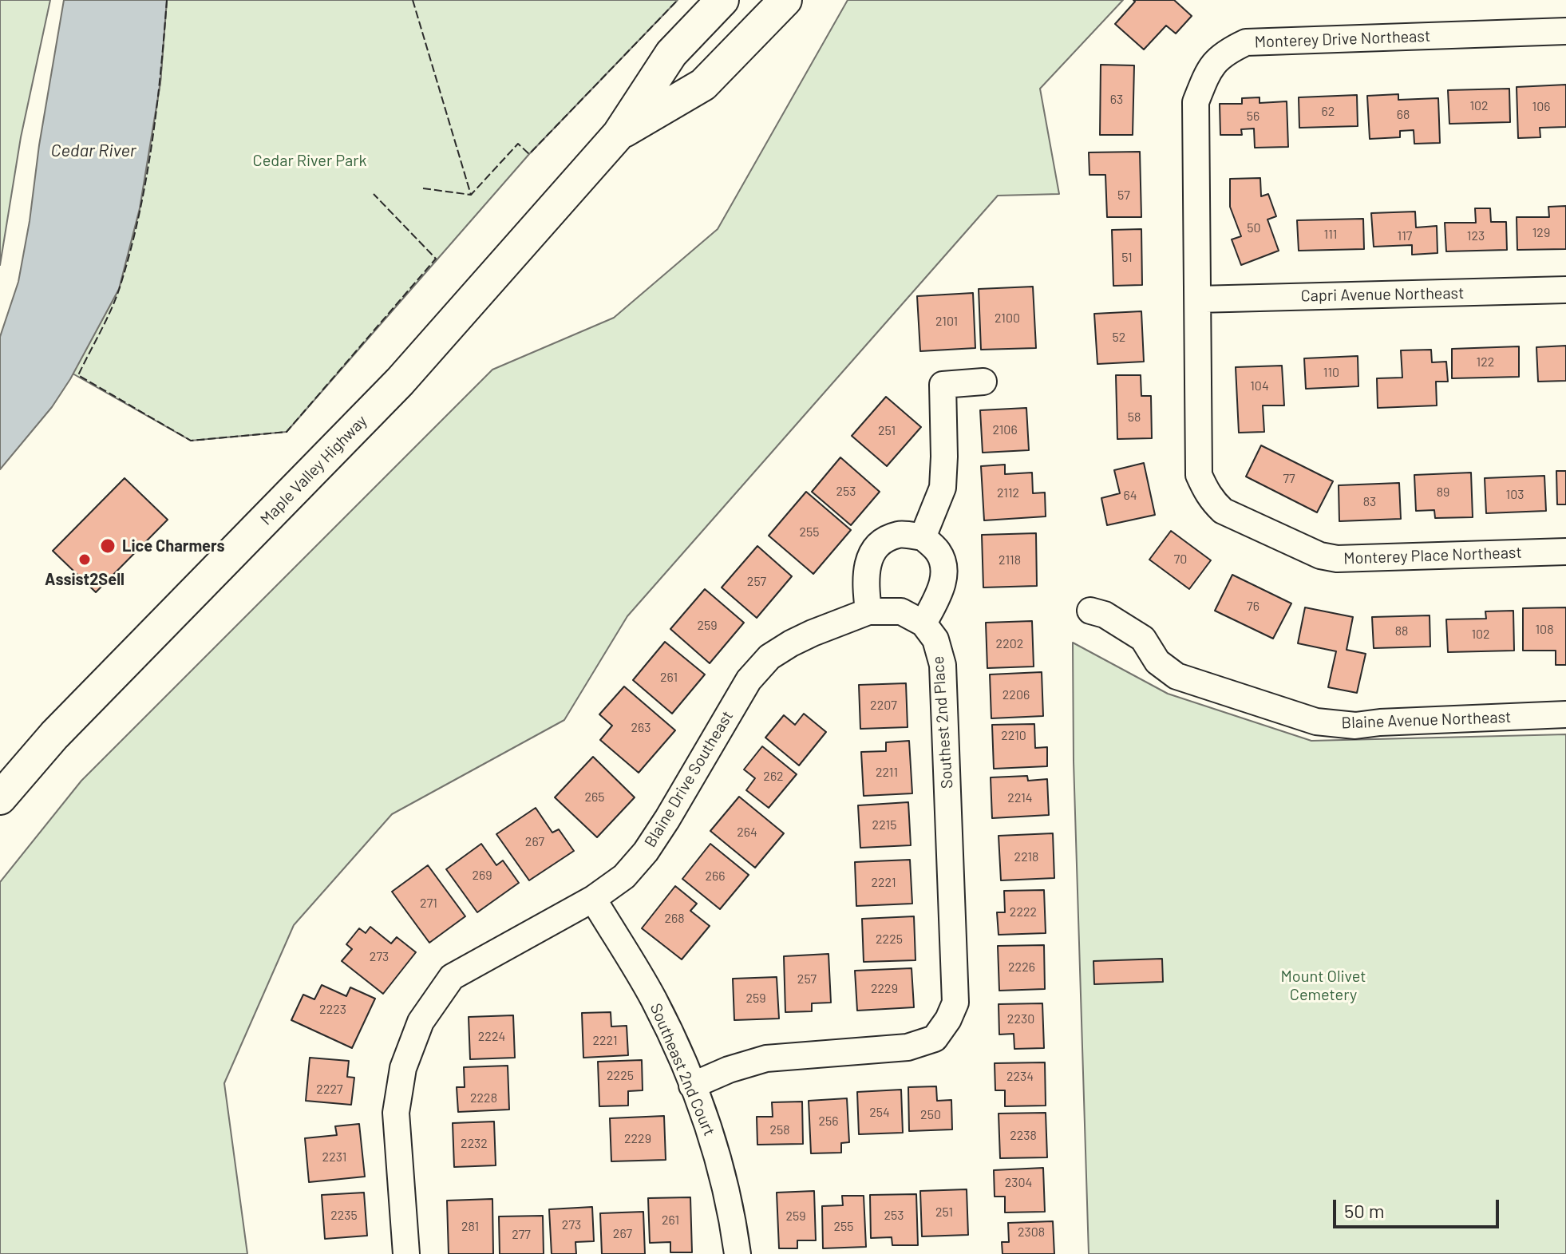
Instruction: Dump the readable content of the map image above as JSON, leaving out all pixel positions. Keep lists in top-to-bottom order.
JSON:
{
  "streets": {
    "main road": ["Maple Valley Highway"],
    "street": [
      "Monterey Drive Northeast",
      "Capri Avenue Northeast",
      "Monterey Place Northeast",
      "Blaine Avenue Northeast",
      "Southest 2nd Place",
      "Blaine Drive Southeast",
      "Southeast 2nd Court"
    ]
  },
  "crossings": [
    ["Monterey Drive Northeast", "Capri Avenue Northeast"],
    ["Monterey Drive Northeast", "Monterey Place Northeast"],
    ["Capri Avenue Northeast", "Monterey Place Northeast"],
    ["Southest 2nd Place", "Blaine Drive Southeast"],
    ["Southest 2nd Place", "Southeast 2nd Court"],
    ["Blaine Drive Southeast", "Southeast 2nd Court"]
  ],
  "water": ["Cedar River"],
  "parks": ["Cedar River Park", "Mount Olivet Cemetery"],
  "places": ["Lice Charmers", "Assist2Sell"],
  "house_numbers": [
    "63",
    "102",
    "106",
    "62",
    "68",
    "56",
    "57",
    "50",
    "129",
    "111",
    "117",
    "123",
    "51",
    "2100",
    "2101",
    "52",
    "122",
    "110",
    "104",
    "58",
    "2106",
    "251",
    "77",
    "253",
    "89",
    "2112",
    "103",
    "64",
    "83",
    "255",
    "70",
    "2118",
    "257",
    "76",
    "259",
    "108",
    "88",
    "102",
    "2202",
    "261",
    "2206",
    "2207",
    "263",
    "2210",
    "2211",
    "262",
    "265",
    "2214",
    "2215",
    "264",
    "267",
    "2218",
    "269",
    "266",
    "2221",
    "271",
    "2222",
    "268",
    "2225",
    "273",
    "2226",
    "257",
    "2229",
    "259",
    "2223",
    "2230",
    "2224",
    "2221",
    "2225",
    "2234",
    "2227",
    "2228",
    "254",
    "250",
    "256",
    "258",
    "2238",
    "2229",
    "2232",
    "2231",
    "2304",
    "251",
    "2235",
    "253",
    "259",
    "261",
    "273",
    "281",
    "255",
    "2308",
    "267",
    "277"
  ],
  "scale_bar": "50 m"
}
